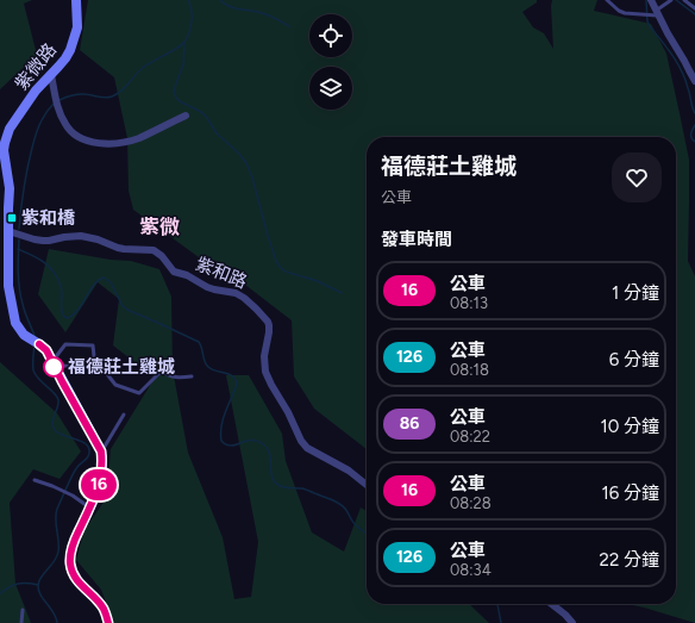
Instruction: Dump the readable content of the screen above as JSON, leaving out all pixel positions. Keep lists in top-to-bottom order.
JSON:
{
  "streets": {
    "street": ["紫微路", "紫和路"]
  },
  "crossings": [
    ["紫微路", "紫和路"]
  ],
  "districts": ["紫微"],
  "places": {
    "transit": ["紫和橋"],
    "other": ["福德莊土雞城"]
  },
  "lines": ["bus line 16"],
  "page": {
    "on_map": "16",
    "heading": [
      ["福德莊土雞城", "公車"],
      "發車時間"
    ],
    "list": [
      {
        "mark": "16",
        "name": "公車",
        "note": "08:13",
        "value": "1 分鐘"
      },
      {
        "mark": "126",
        "name": "公車",
        "note": "08:18",
        "value": "6 分鐘"
      },
      {
        "mark": "86",
        "name": "公車",
        "note": "08:22",
        "value": "10 分鐘"
      },
      {
        "mark": "16",
        "name": "公車",
        "note": "08:28",
        "value": "16 分鐘"
      },
      {
        "mark": "126",
        "name": "公車",
        "note": "08:34",
        "value": "22 分鐘"
      }
    ]
  }
}
